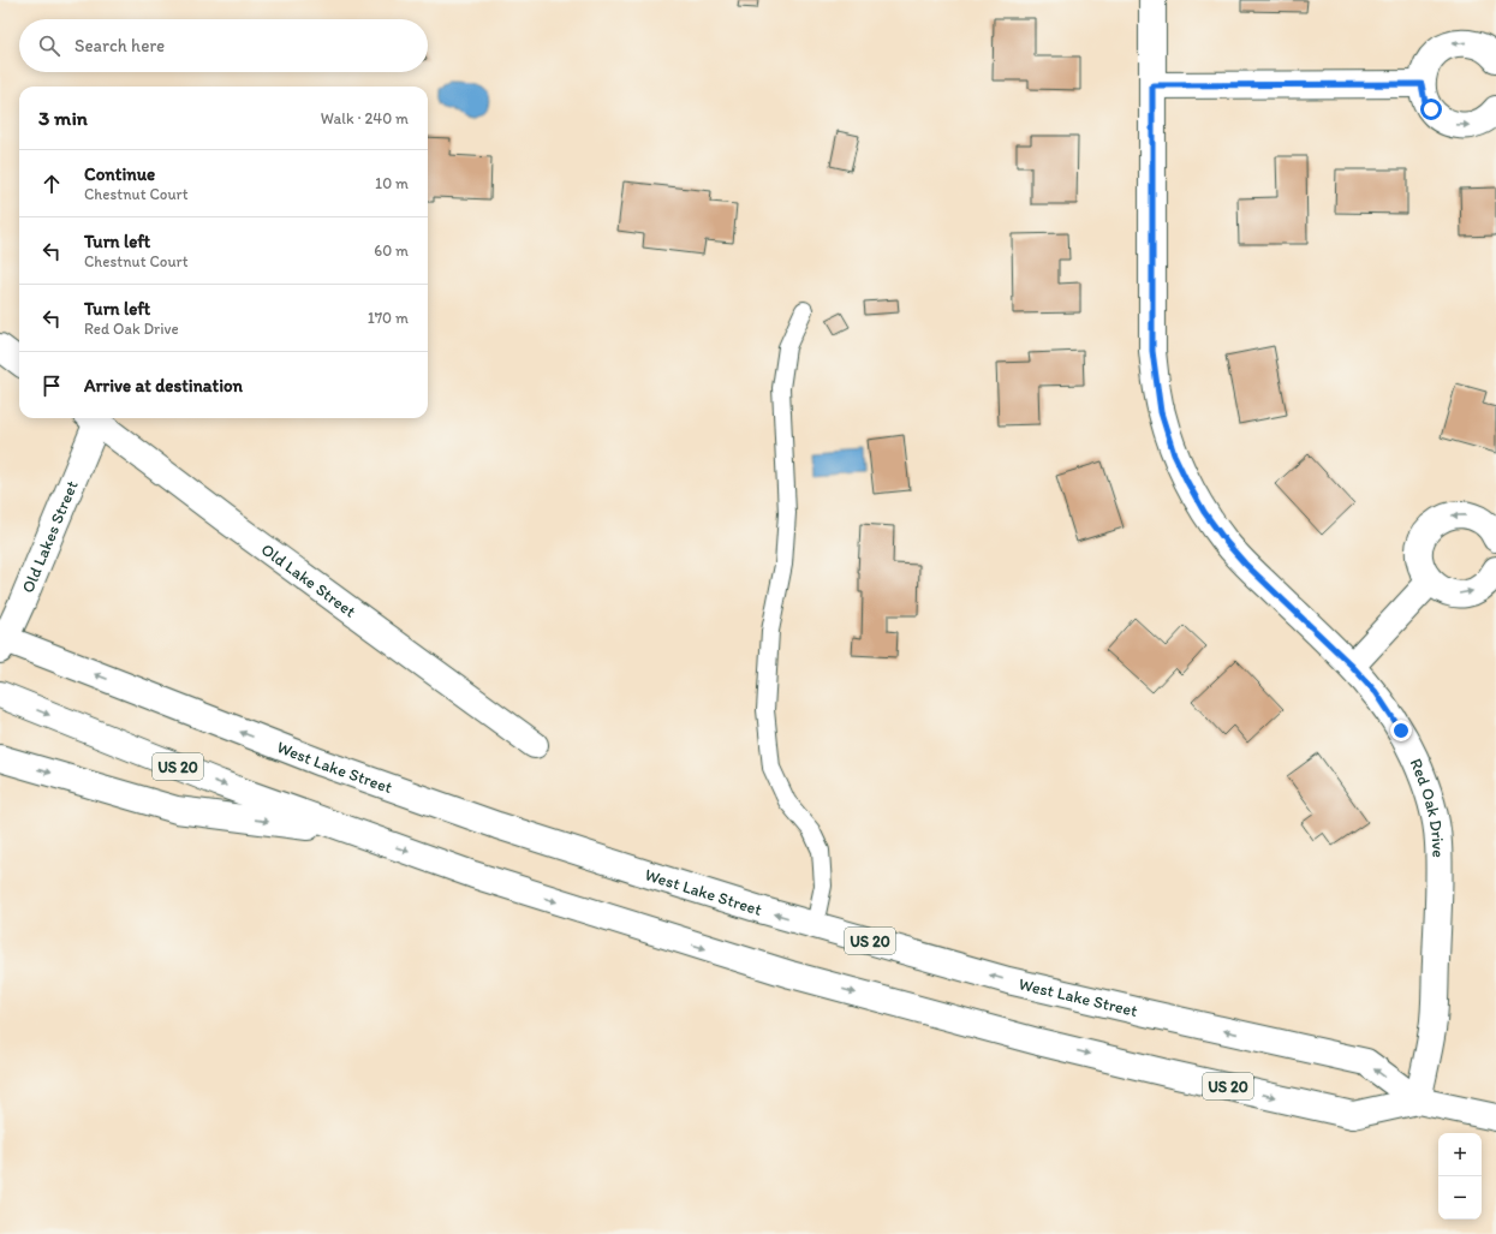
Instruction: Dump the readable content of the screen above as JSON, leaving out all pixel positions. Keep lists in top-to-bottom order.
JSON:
{
  "streets": {
    "main road": [
      "Old Lakes Street",
      "Old Lake Street",
      "US 20",
      "West Lake Street",
      "Red Oak Drive"
    ]
  },
  "crossings": [
    ["Old Lakes Street", "Old Lake Street"],
    ["Old Lakes Street", "West Lake Street"],
    ["West Lake Street", "Red Oak Drive"]
  ],
  "page": {
    "search": "Search here",
    "heading": ["3 min", "Walk · 240 m"],
    "list": [
      ["Continue", "Chestnut Court", "10 m"],
      ["Turn left", "Chestnut Court", "60 m"],
      ["Turn left", "Red Oak Drive", "170 m"],
      "Arrive at destination"
    ],
    "map_buttons": ["+", "−"]
  }
}
